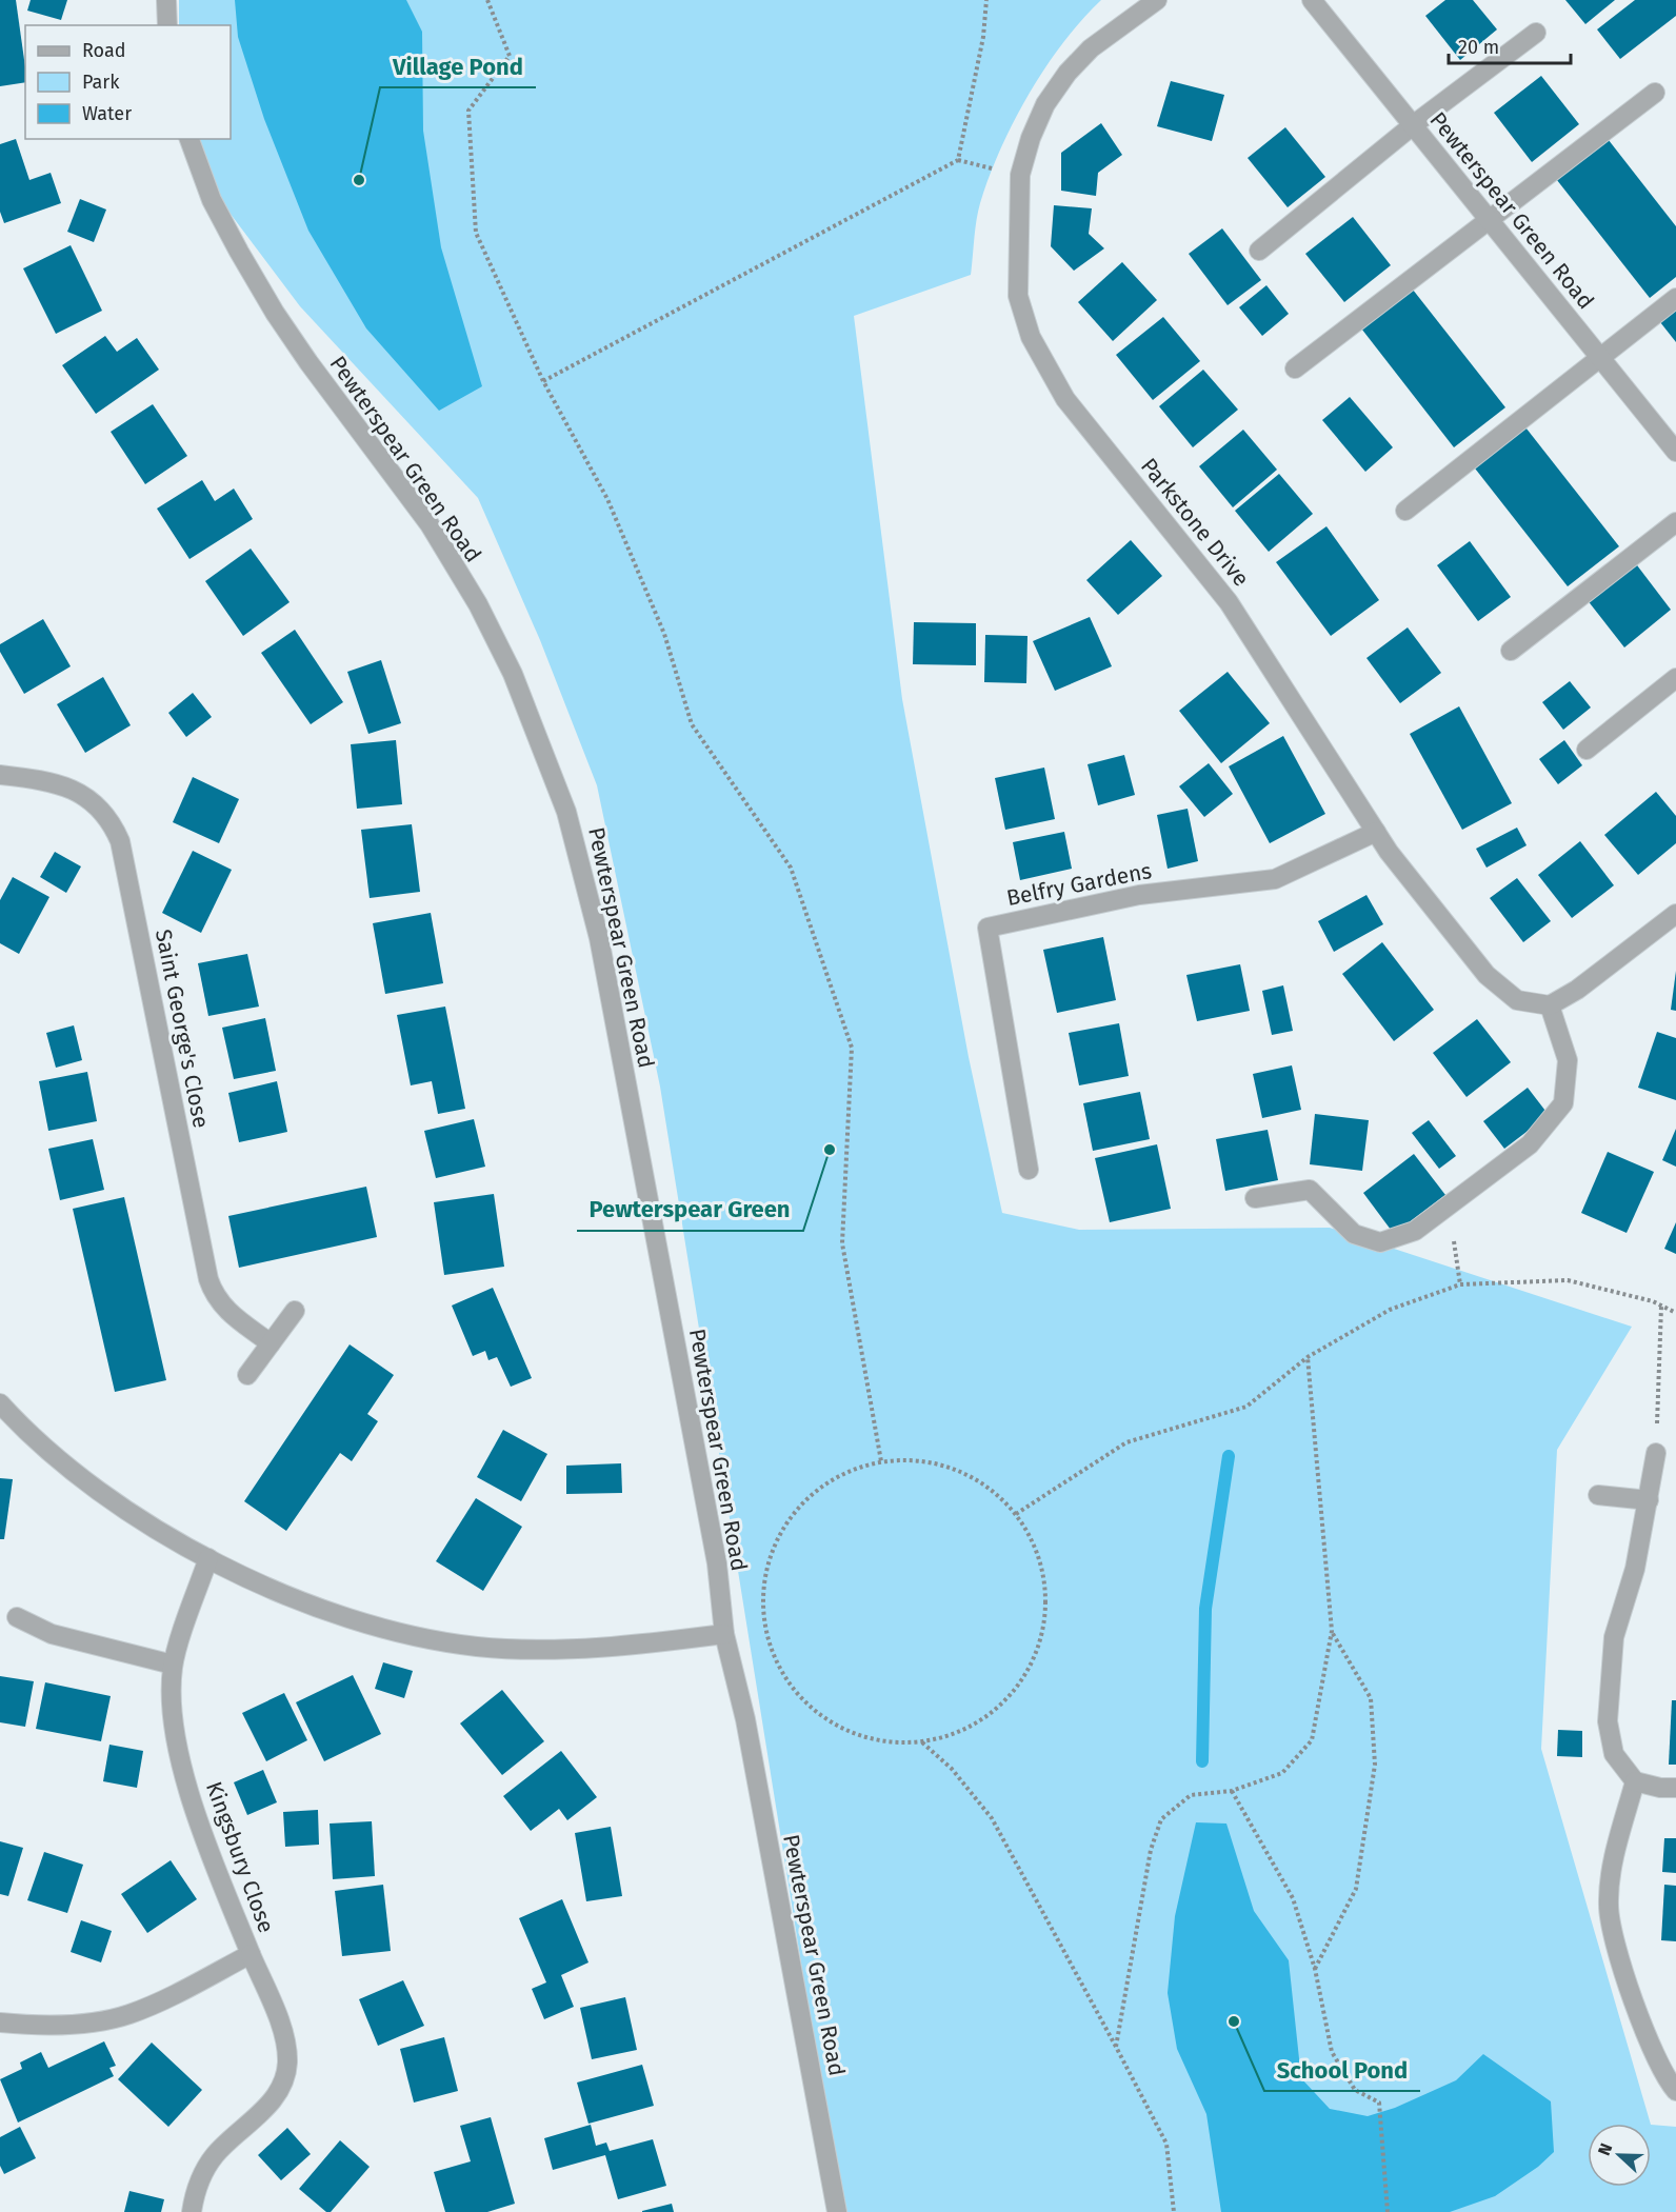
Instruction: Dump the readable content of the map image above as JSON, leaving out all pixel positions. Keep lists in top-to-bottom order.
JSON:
{
  "streets": {
    "street": [
      "Pewterspear Green Road",
      "Parkstone Drive",
      "Belfry Gardens",
      "Saint George's Close",
      "Kingsbury Close"
    ]
  },
  "crossings": [
    ["Parkstone Drive", "Belfry Gardens"]
  ],
  "places": ["Village Pond", "Pewterspear Green", "School Pond"],
  "legend": ["Road", "Park", "Water"],
  "scale_bar": "20 m",
  "north": "left"
}
